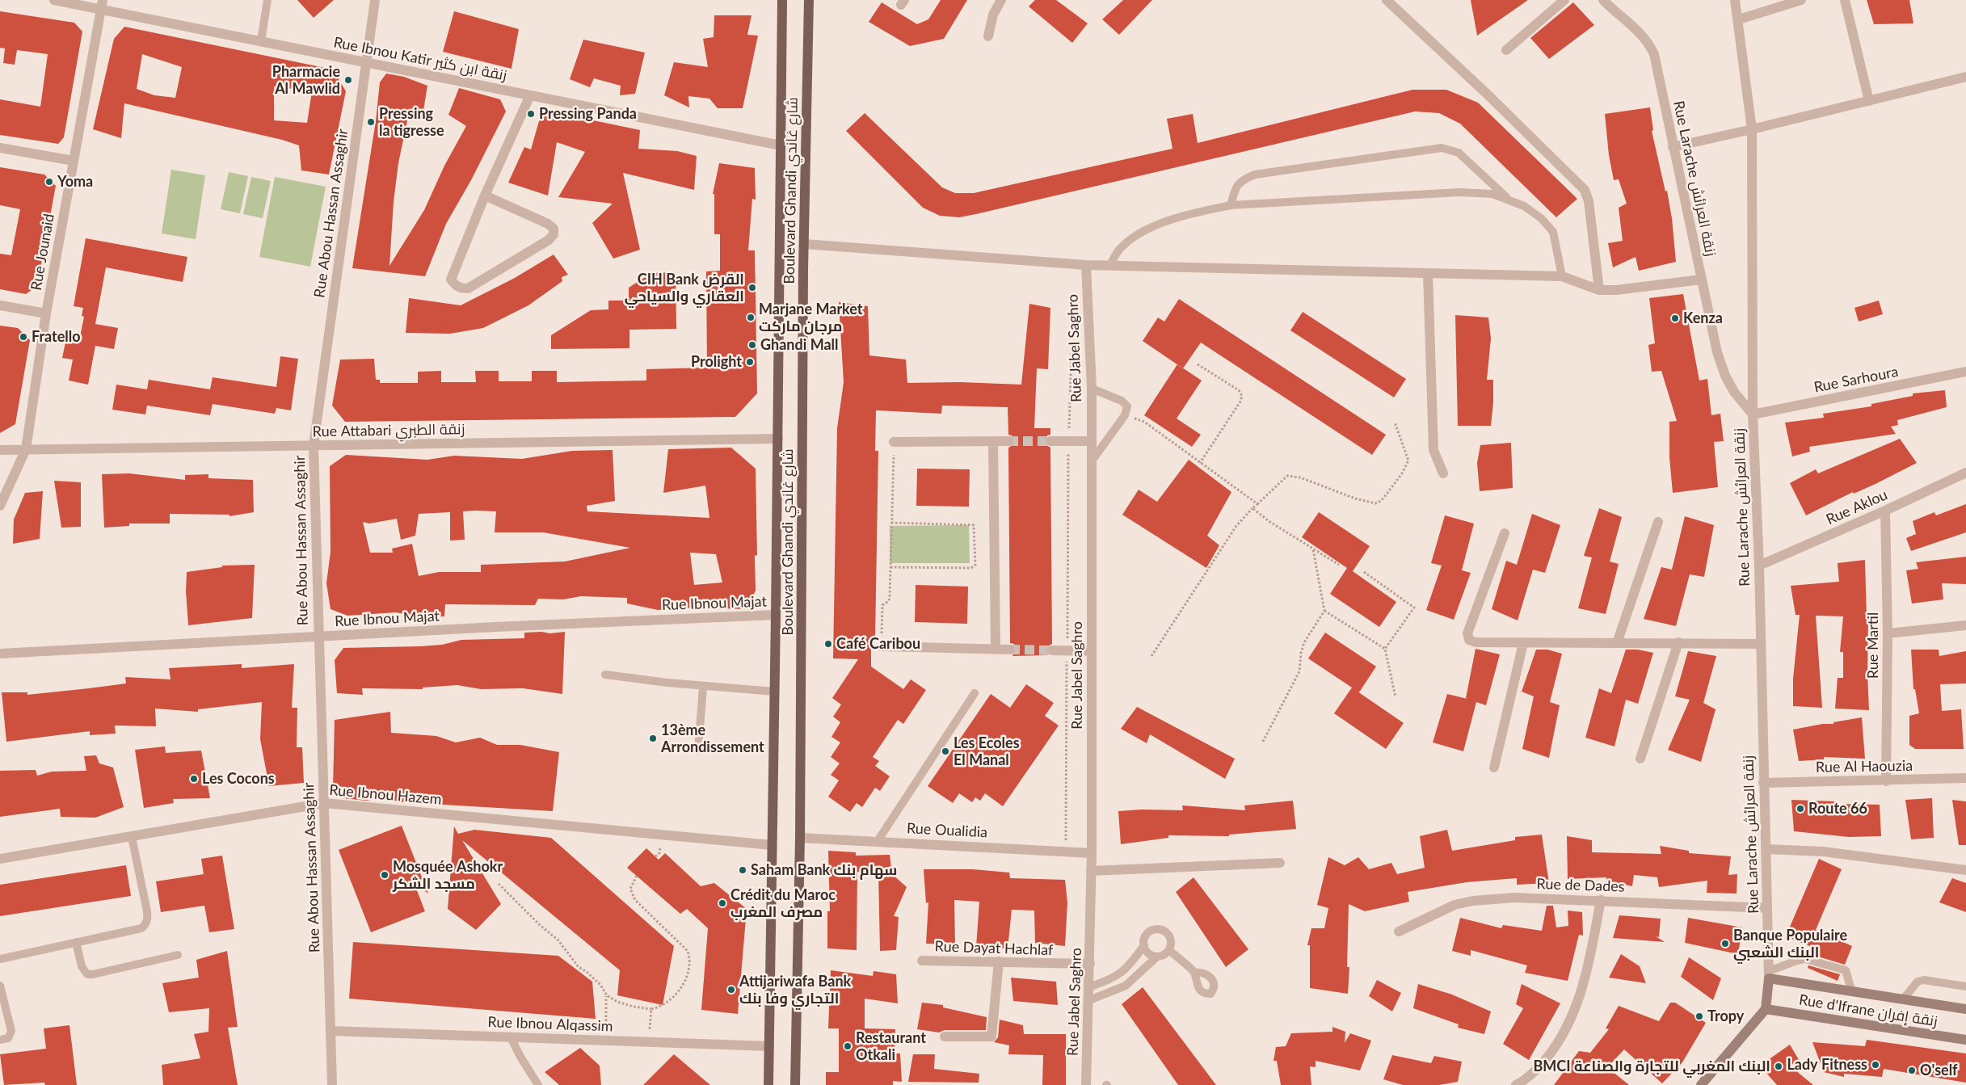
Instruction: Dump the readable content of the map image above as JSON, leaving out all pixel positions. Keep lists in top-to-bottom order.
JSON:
{
  "streets": {
    "main road": ["Boulevard Ghandi شارع غاندي"],
    "street": [
      "Rue Ibnou Katir زنقة ابن كثير",
      "Rue Larache زنقة العرائش",
      "Rue Abou Hassan Assaghir",
      "Rue Jounaid",
      "Rue Jabel Saghro",
      "Rue Sarhoura",
      "Rue Attabari زنقة الطبري",
      "Rue Aklou",
      "Rue Ibnou Majat",
      "Rue Martil",
      "Rue Al Haouzia",
      "Rue Ibnou Hazem",
      "Rue Oualidia",
      "Rue de Dades",
      "Rue Dayat Hachlaf",
      "Rue d'Ifrane زنقة إفران",
      "Rue Ibnou Alqassim"
    ]
  },
  "crossings": [
    ["Rue Ibnou Katir زنقة ابن كثير", "Boulevard Ghandi شارع غاندي"],
    ["Rue Ibnou Katir زنقة ابن كثير", "Rue Abou Hassan Assaghir"],
    ["Rue Ibnou Katir زنقة ابن كثير", "Rue Jounaid"],
    ["Rue Larache زنقة العرائش", "Rue Sarhoura"],
    ["Rue Larache زنقة العرائش", "Rue Aklou"],
    ["Rue Larache زنقة العرائش", "Rue Al Haouzia"],
    ["Rue Larache زنقة العرائش", "Rue de Dades"],
    ["Rue Larache زنقة العرائش", "Rue d'Ifrane زنقة إفران"],
    ["Boulevard Ghandi شارع غاندي", "Rue Attabari زنقة الطبري"],
    ["Boulevard Ghandi شارع غاندي", "Rue Ibnou Majat"],
    ["Boulevard Ghandi شارع غاندي", "Rue Ibnou Hazem"],
    ["Boulevard Ghandi شارع غاندي", "Rue Oualidia"],
    ["Boulevard Ghandi شارع غاندي", "Rue Ibnou Alqassim"],
    ["Rue Abou Hassan Assaghir", "Rue Attabari زنقة الطبري"],
    ["Rue Abou Hassan Assaghir", "Rue Ibnou Majat"],
    ["Rue Abou Hassan Assaghir", "Rue Ibnou Hazem"],
    ["Rue Abou Hassan Assaghir", "Rue Ibnou Alqassim"],
    ["Rue Jounaid", "Rue Attabari زنقة الطبري"],
    ["Rue Jabel Saghro", "Rue Oualidia"],
    ["Rue Jabel Saghro", "Rue Dayat Hachlaf"],
    ["Rue Aklou", "Rue Martil"],
    ["Rue Martil", "Rue Al Haouzia"]
  ],
  "places": [
    "Pharmacie Al Mawlid",
    "Pressing Panda",
    "Pressing la tigresse",
    "Yoma",
    "CIH Bank القرض العقاري والسياحي",
    "Marjane Market مرجان ماركت",
    "Kenza",
    "Fratello",
    "Ghandi Mall",
    "Prolight",
    "Café Caribou",
    "13ème Arrondissement",
    "Les Ecoles El Manal",
    "Les Cocons",
    "Route 66",
    "Saham Bank سهام بنك",
    "Mosquée Ashokr مسجد الشكر",
    "Crédit du Maroc مصرف المغرب",
    "Banque Populaire البنك الشعبي",
    "Attijariwafa Bank التجاري وفا بنك",
    "Tropy",
    "Restaurant Otkali",
    "Lady Fitness",
    "BMCI البنك المغربي للتجارة والصناعة",
    "O'self"
  ]
}
